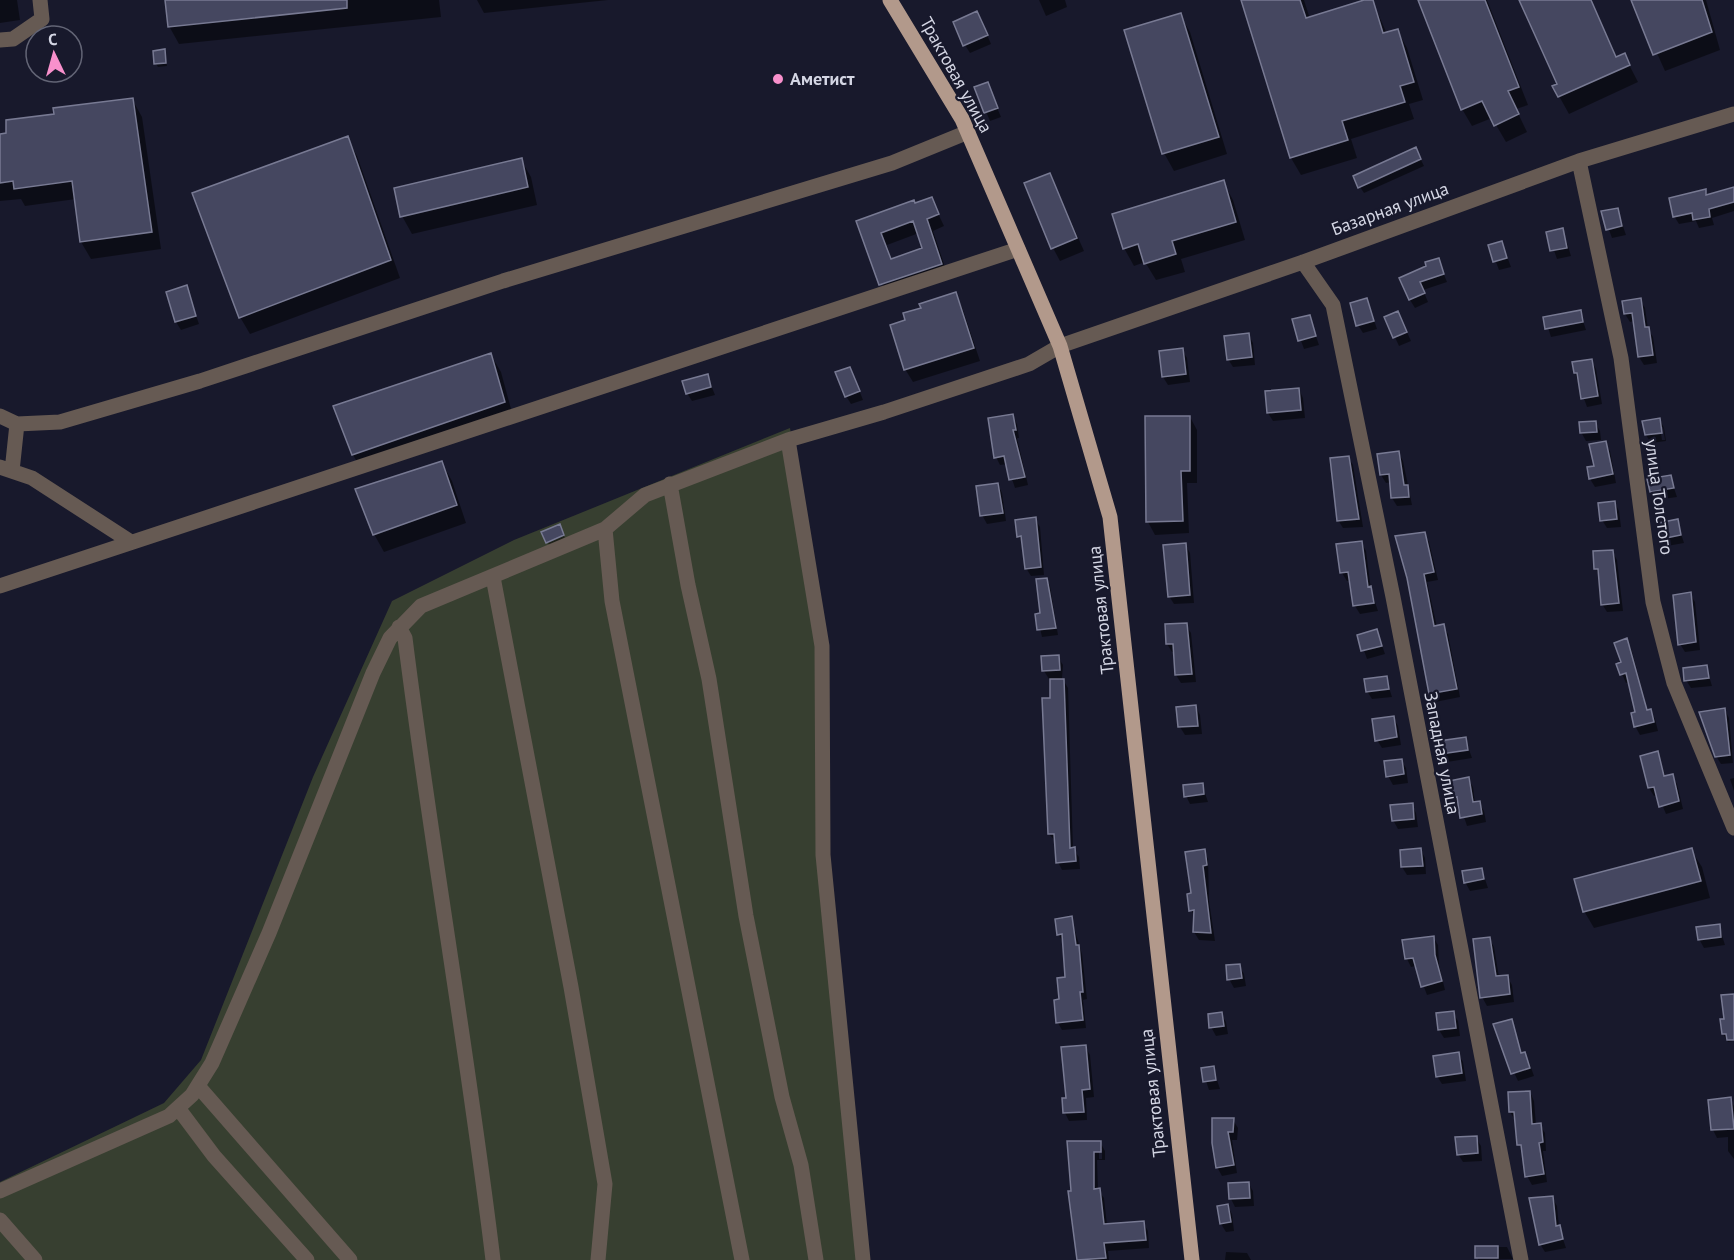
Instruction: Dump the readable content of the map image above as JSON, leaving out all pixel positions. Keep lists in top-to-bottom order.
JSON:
{
  "streets": {
    "main road": ["Трактовая улица"],
    "street": ["Базарная улица", "улица Толстого", "Западная улица"]
  },
  "crossings": [
    ["Трактовая улица", "Базарная улица"],
    ["Базарная улица", "улица Толстого"],
    ["Базарная улица", "Западная улица"]
  ],
  "places": ["Аметист"],
  "north": "top"
}
